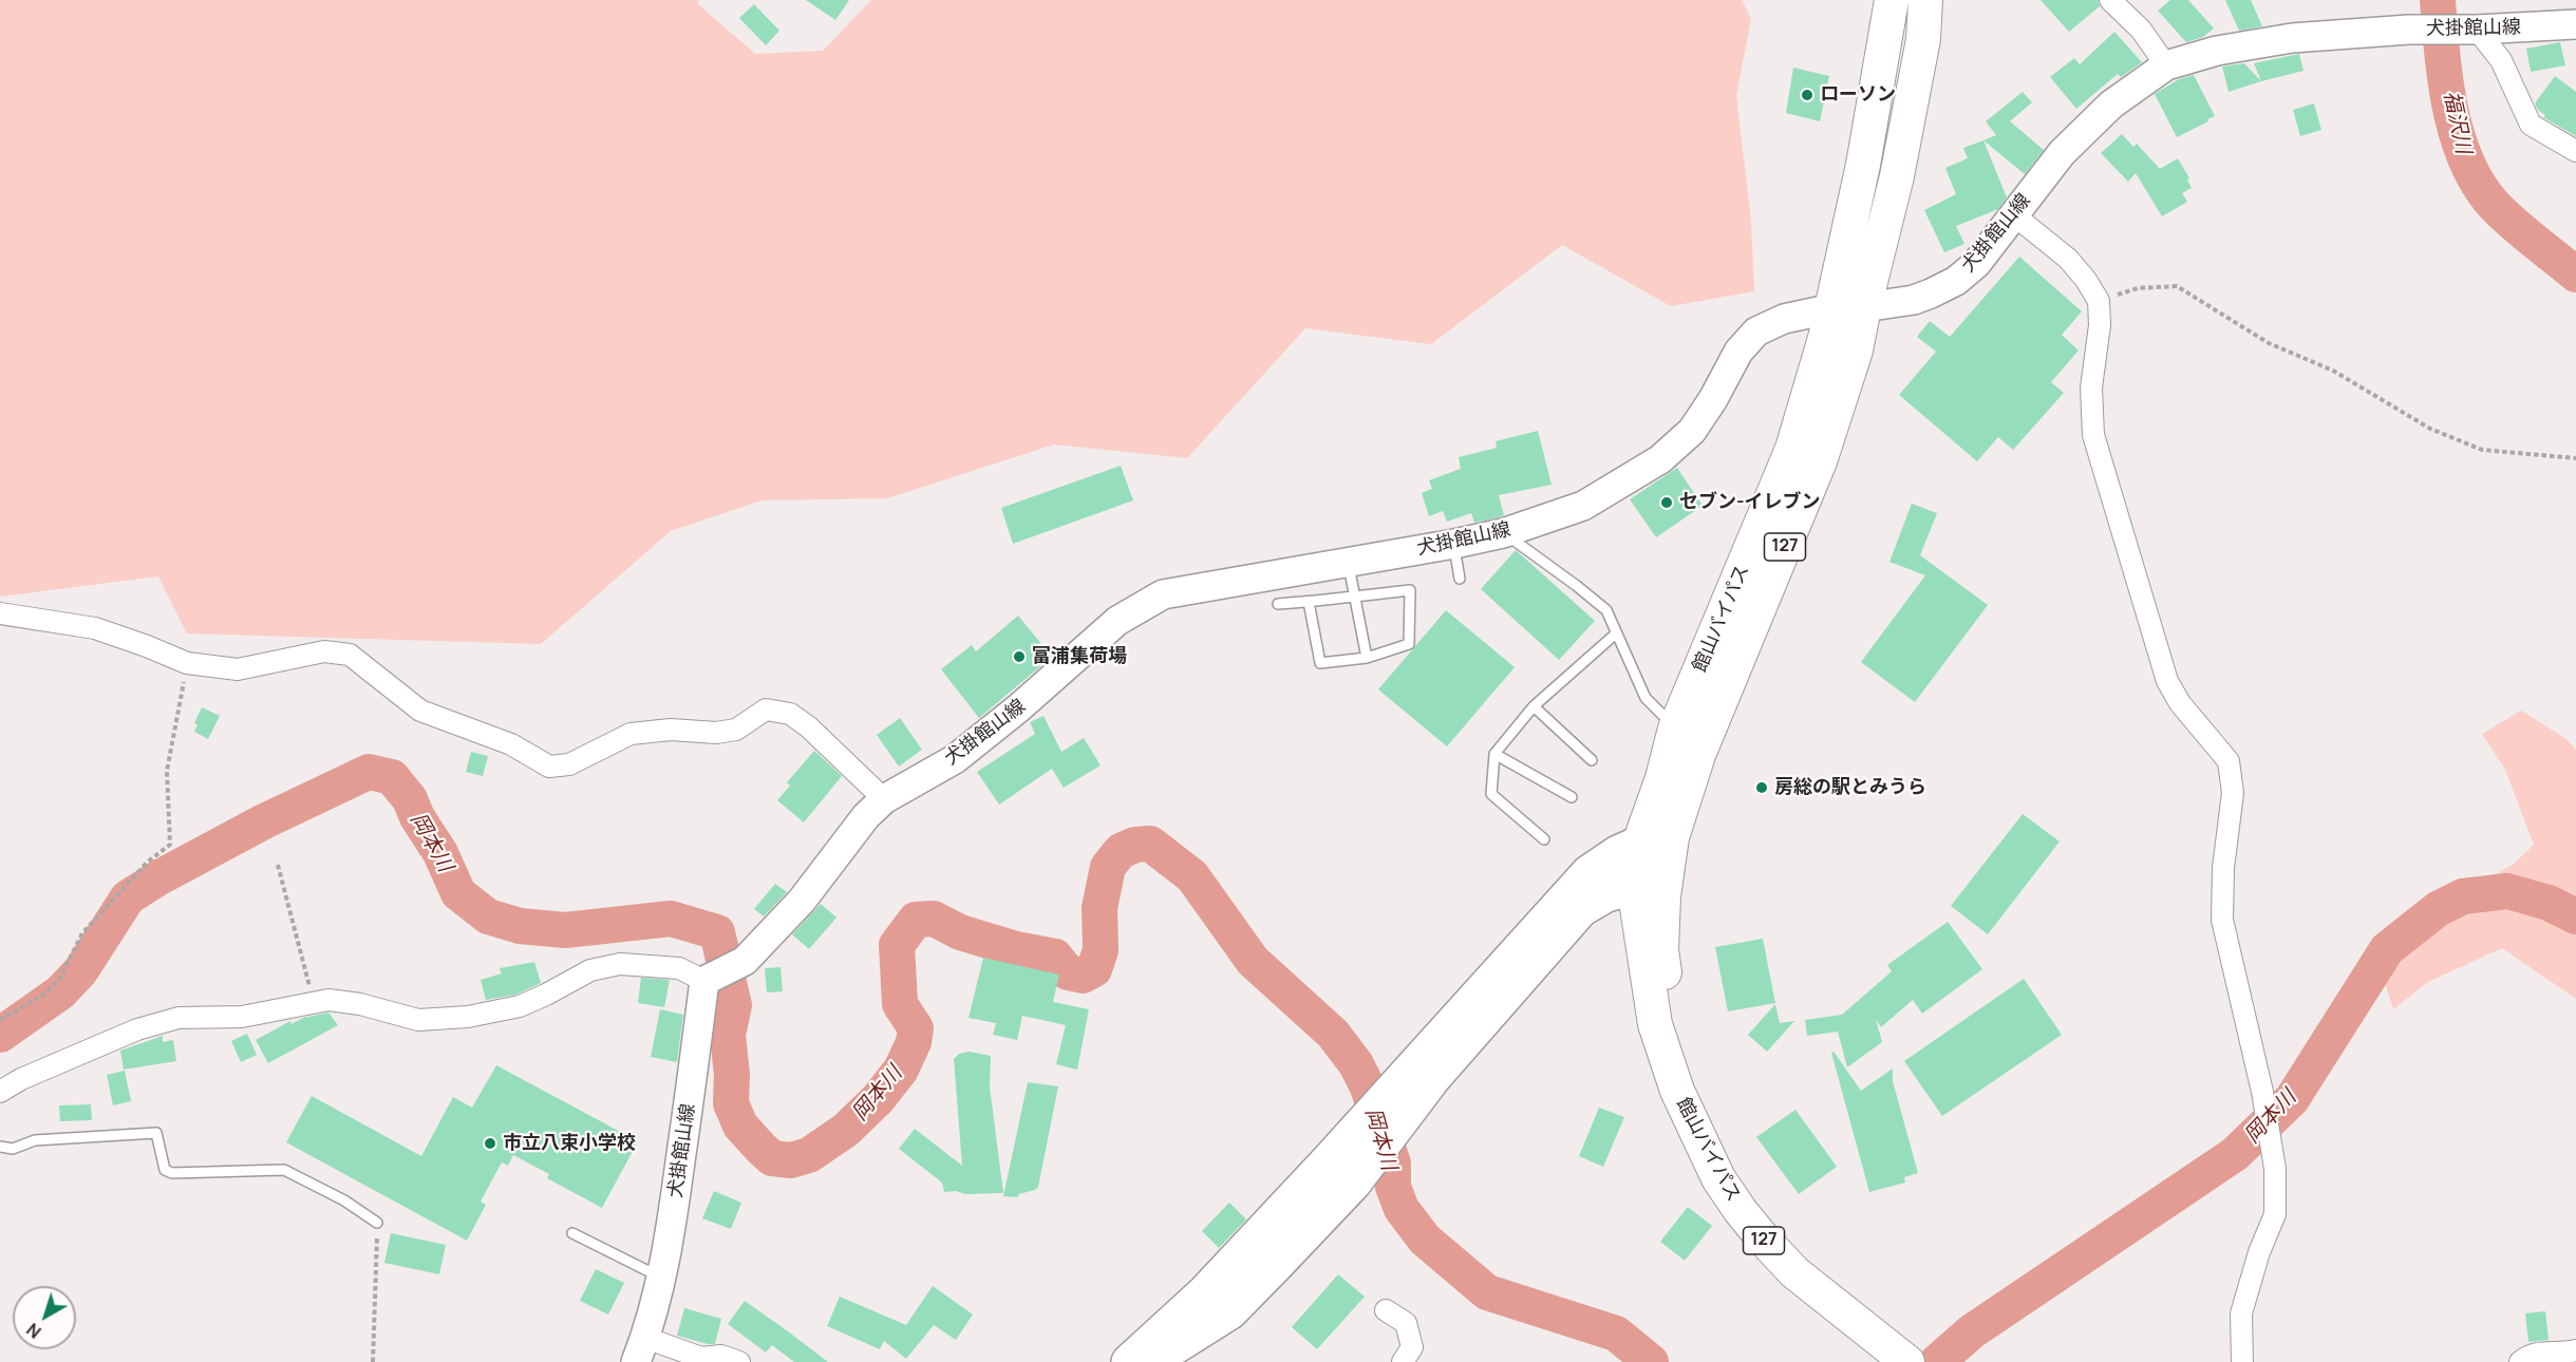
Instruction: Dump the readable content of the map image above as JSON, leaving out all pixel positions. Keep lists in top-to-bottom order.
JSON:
{
  "streets": {
    "highway": ["127", "館山バイパス"],
    "main road": ["犬掛館山線"]
  },
  "crossings": [
    ["犬掛館山線", "館山バイパス"]
  ],
  "water": ["福沢川", "岡本川"],
  "places": [
    "ローソン",
    "セブン-イレブン",
    "富浦集荷場",
    "房総の駅とみうら",
    "市立八束小学校"
  ],
  "north": "bottom left"
}
